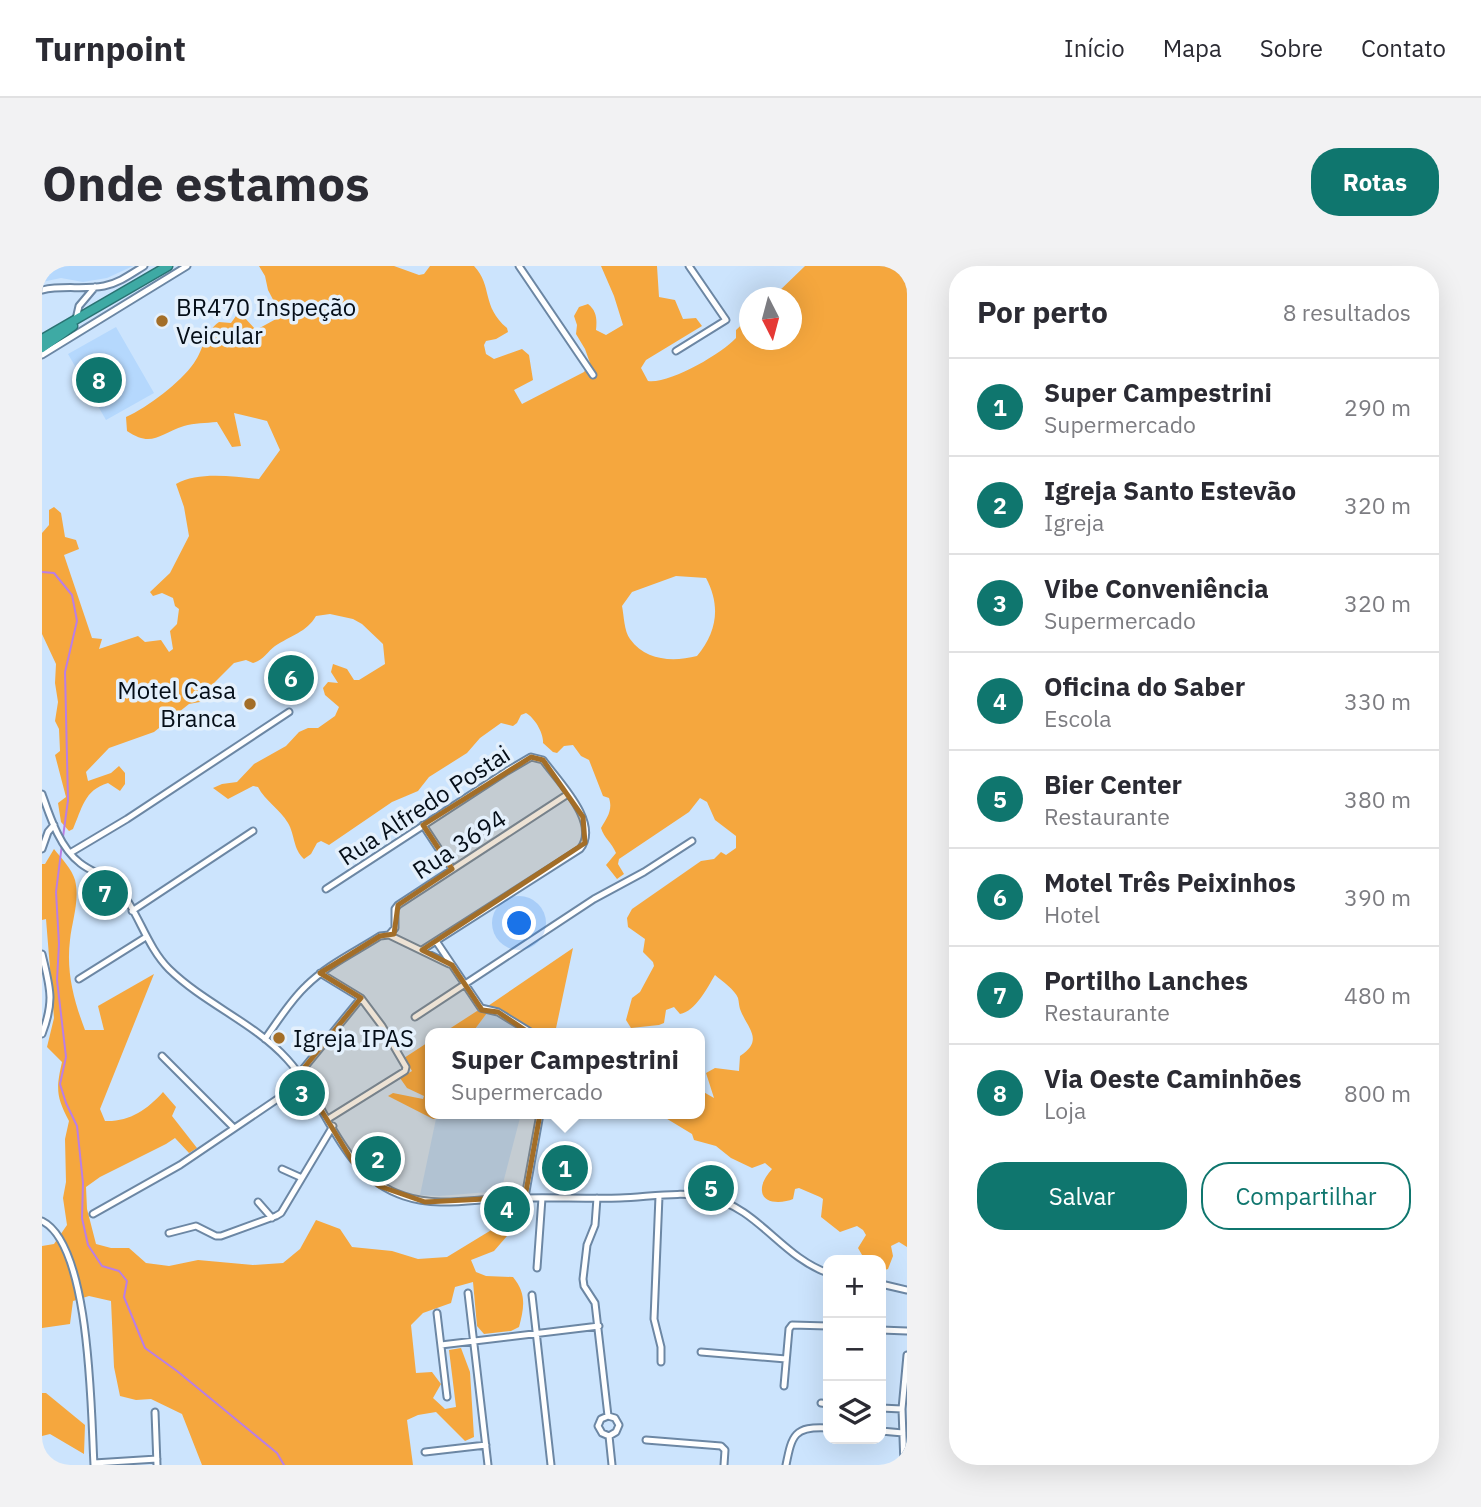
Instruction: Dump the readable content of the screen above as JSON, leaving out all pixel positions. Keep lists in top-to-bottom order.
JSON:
{
  "streets": {
    "street": ["Rua Alfredo Postai", "Rua 3694"]
  },
  "crossings": [
    ["Rua Alfredo Postai", "Rua 3694"]
  ],
  "places": ["BR470 Inspeção Veicular", "Motel Casa Branca", "Igreja IPAS"],
  "north": "bottom",
  "page": {
    "header": "Turnpoint",
    "nav": [
      "Início",
      "Mapa",
      "Sobre",
      "Contato"
    ],
    "buttons": [
      "Rotas",
      ["Salvar", "Compartilhar"]
    ],
    "title": "Onde estamos",
    "heading": ["Por perto", "8 resultados"],
    "pins": [
      "8",
      "6",
      "7",
      "3",
      "2",
      "1",
      "5",
      "4"
    ],
    "list": [
      {
        "mark": "1",
        "name": "Super Campestrini",
        "note": "Supermercado",
        "value": "290 m"
      },
      {
        "mark": "2",
        "name": "Igreja Santo Estevão",
        "note": "Igreja",
        "value": "320 m"
      },
      {
        "mark": "3",
        "name": "Vibe Conveniência",
        "note": "Supermercado",
        "value": "320 m"
      },
      {
        "mark": "4",
        "name": "Oficina do Saber",
        "note": "Escola",
        "value": "330 m"
      },
      {
        "mark": "5",
        "name": "Bier Center",
        "note": "Restaurante",
        "value": "380 m"
      },
      {
        "mark": "6",
        "name": "Motel Três Peixinhos",
        "note": "Hotel",
        "value": "390 m"
      },
      {
        "mark": "7",
        "name": "Portilho Lanches",
        "note": "Restaurante",
        "value": "480 m"
      },
      {
        "mark": "8",
        "name": "Via Oeste Caminhões",
        "note": "Loja",
        "value": "800 m"
      }
    ],
    "popup": ["Super Campestrini", "Supermercado"],
    "map_buttons": ["+", "−"]
  }
}
